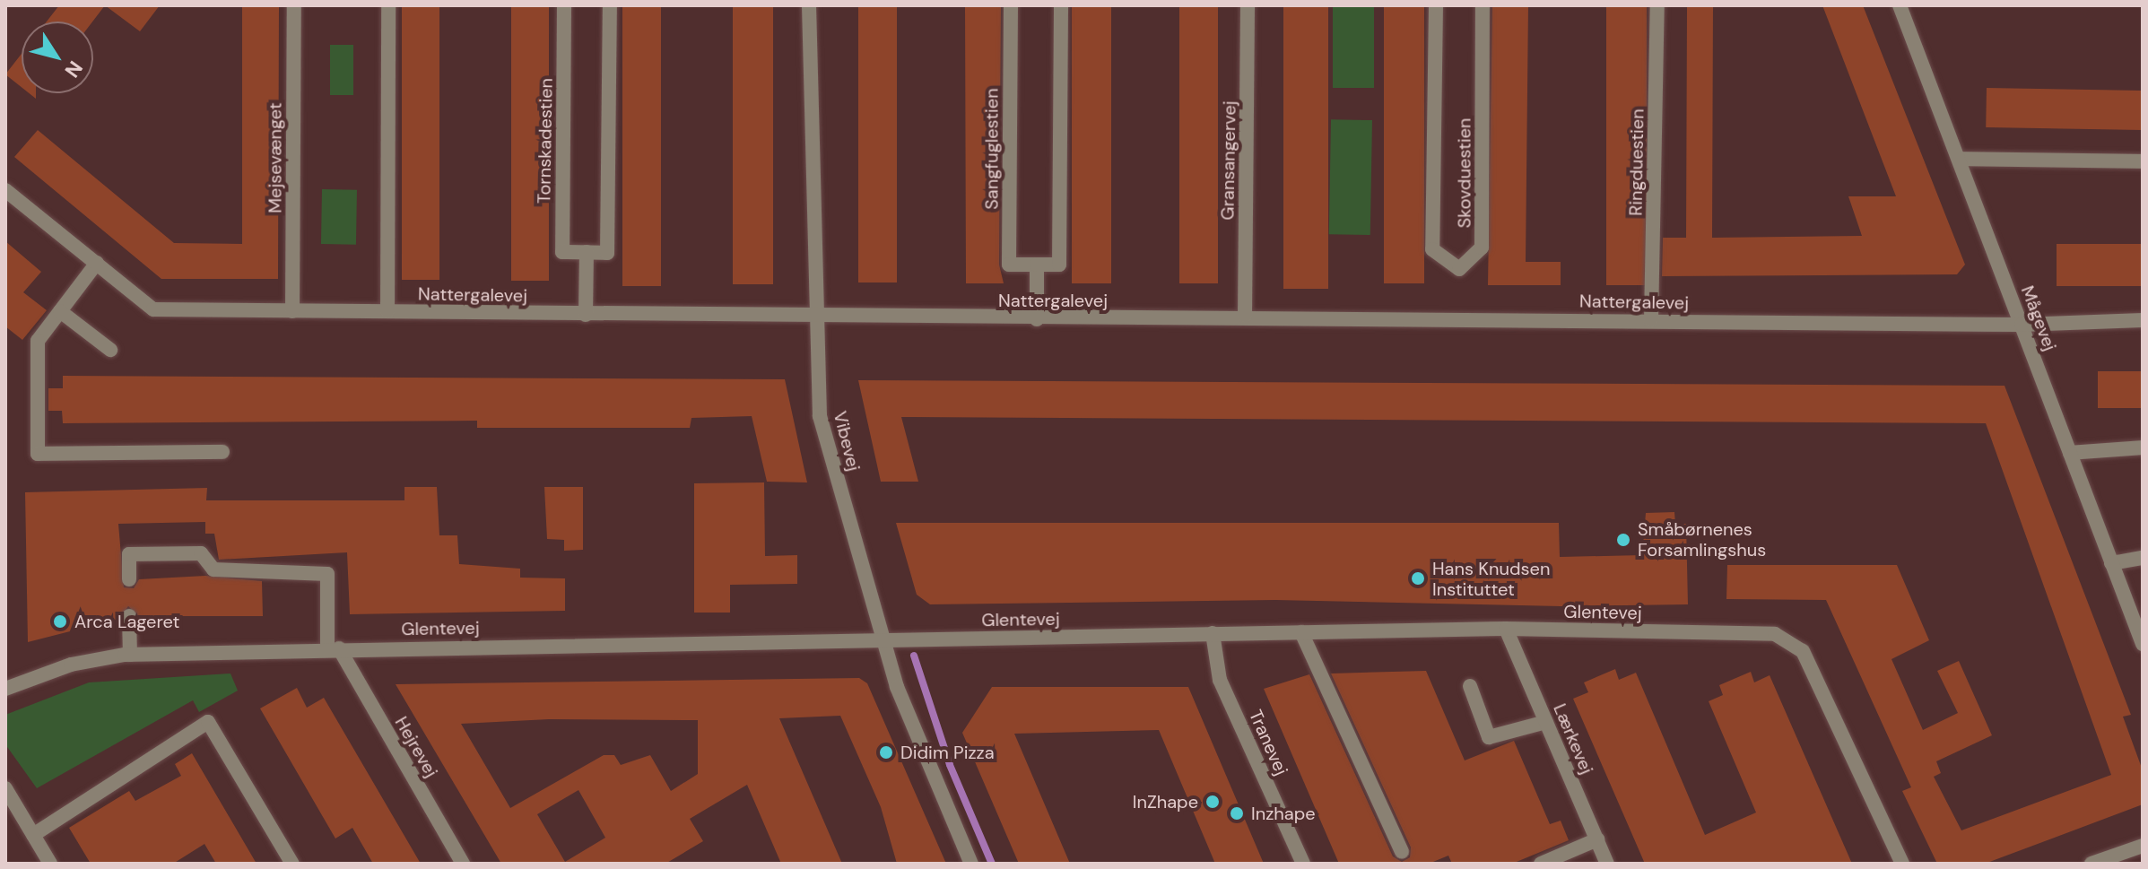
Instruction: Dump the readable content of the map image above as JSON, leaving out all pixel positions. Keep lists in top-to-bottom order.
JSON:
{
  "streets": {
    "street": [
      "Tornskadestien",
      "Sangfuglestien",
      "Mejsevænget",
      "Gransangervej",
      "Ringduestien",
      "Skovduestien",
      "Nattergalevej",
      "Mågevej",
      "Vibevej",
      "Glentevej",
      "Lærkevej",
      "Tranevej",
      "Hejrevej"
    ]
  },
  "crossings": [
    ["Mejsevænget", "Nattergalevej"],
    ["Gransangervej", "Nattergalevej"],
    ["Ringduestien", "Nattergalevej"],
    ["Nattergalevej", "Mågevej"],
    ["Nattergalevej", "Vibevej"],
    ["Vibevej", "Glentevej"],
    ["Glentevej", "Lærkevej"],
    ["Glentevej", "Tranevej"],
    ["Glentevej", "Hejrevej"]
  ],
  "places": [
    "Småbørnenes Forsamlingshus",
    "Hans Knudsen Instituttet",
    "Arca Lageret",
    "Didim Pizza",
    "InZhape",
    "Inzhape"
  ],
  "north": "bottom right"
}
